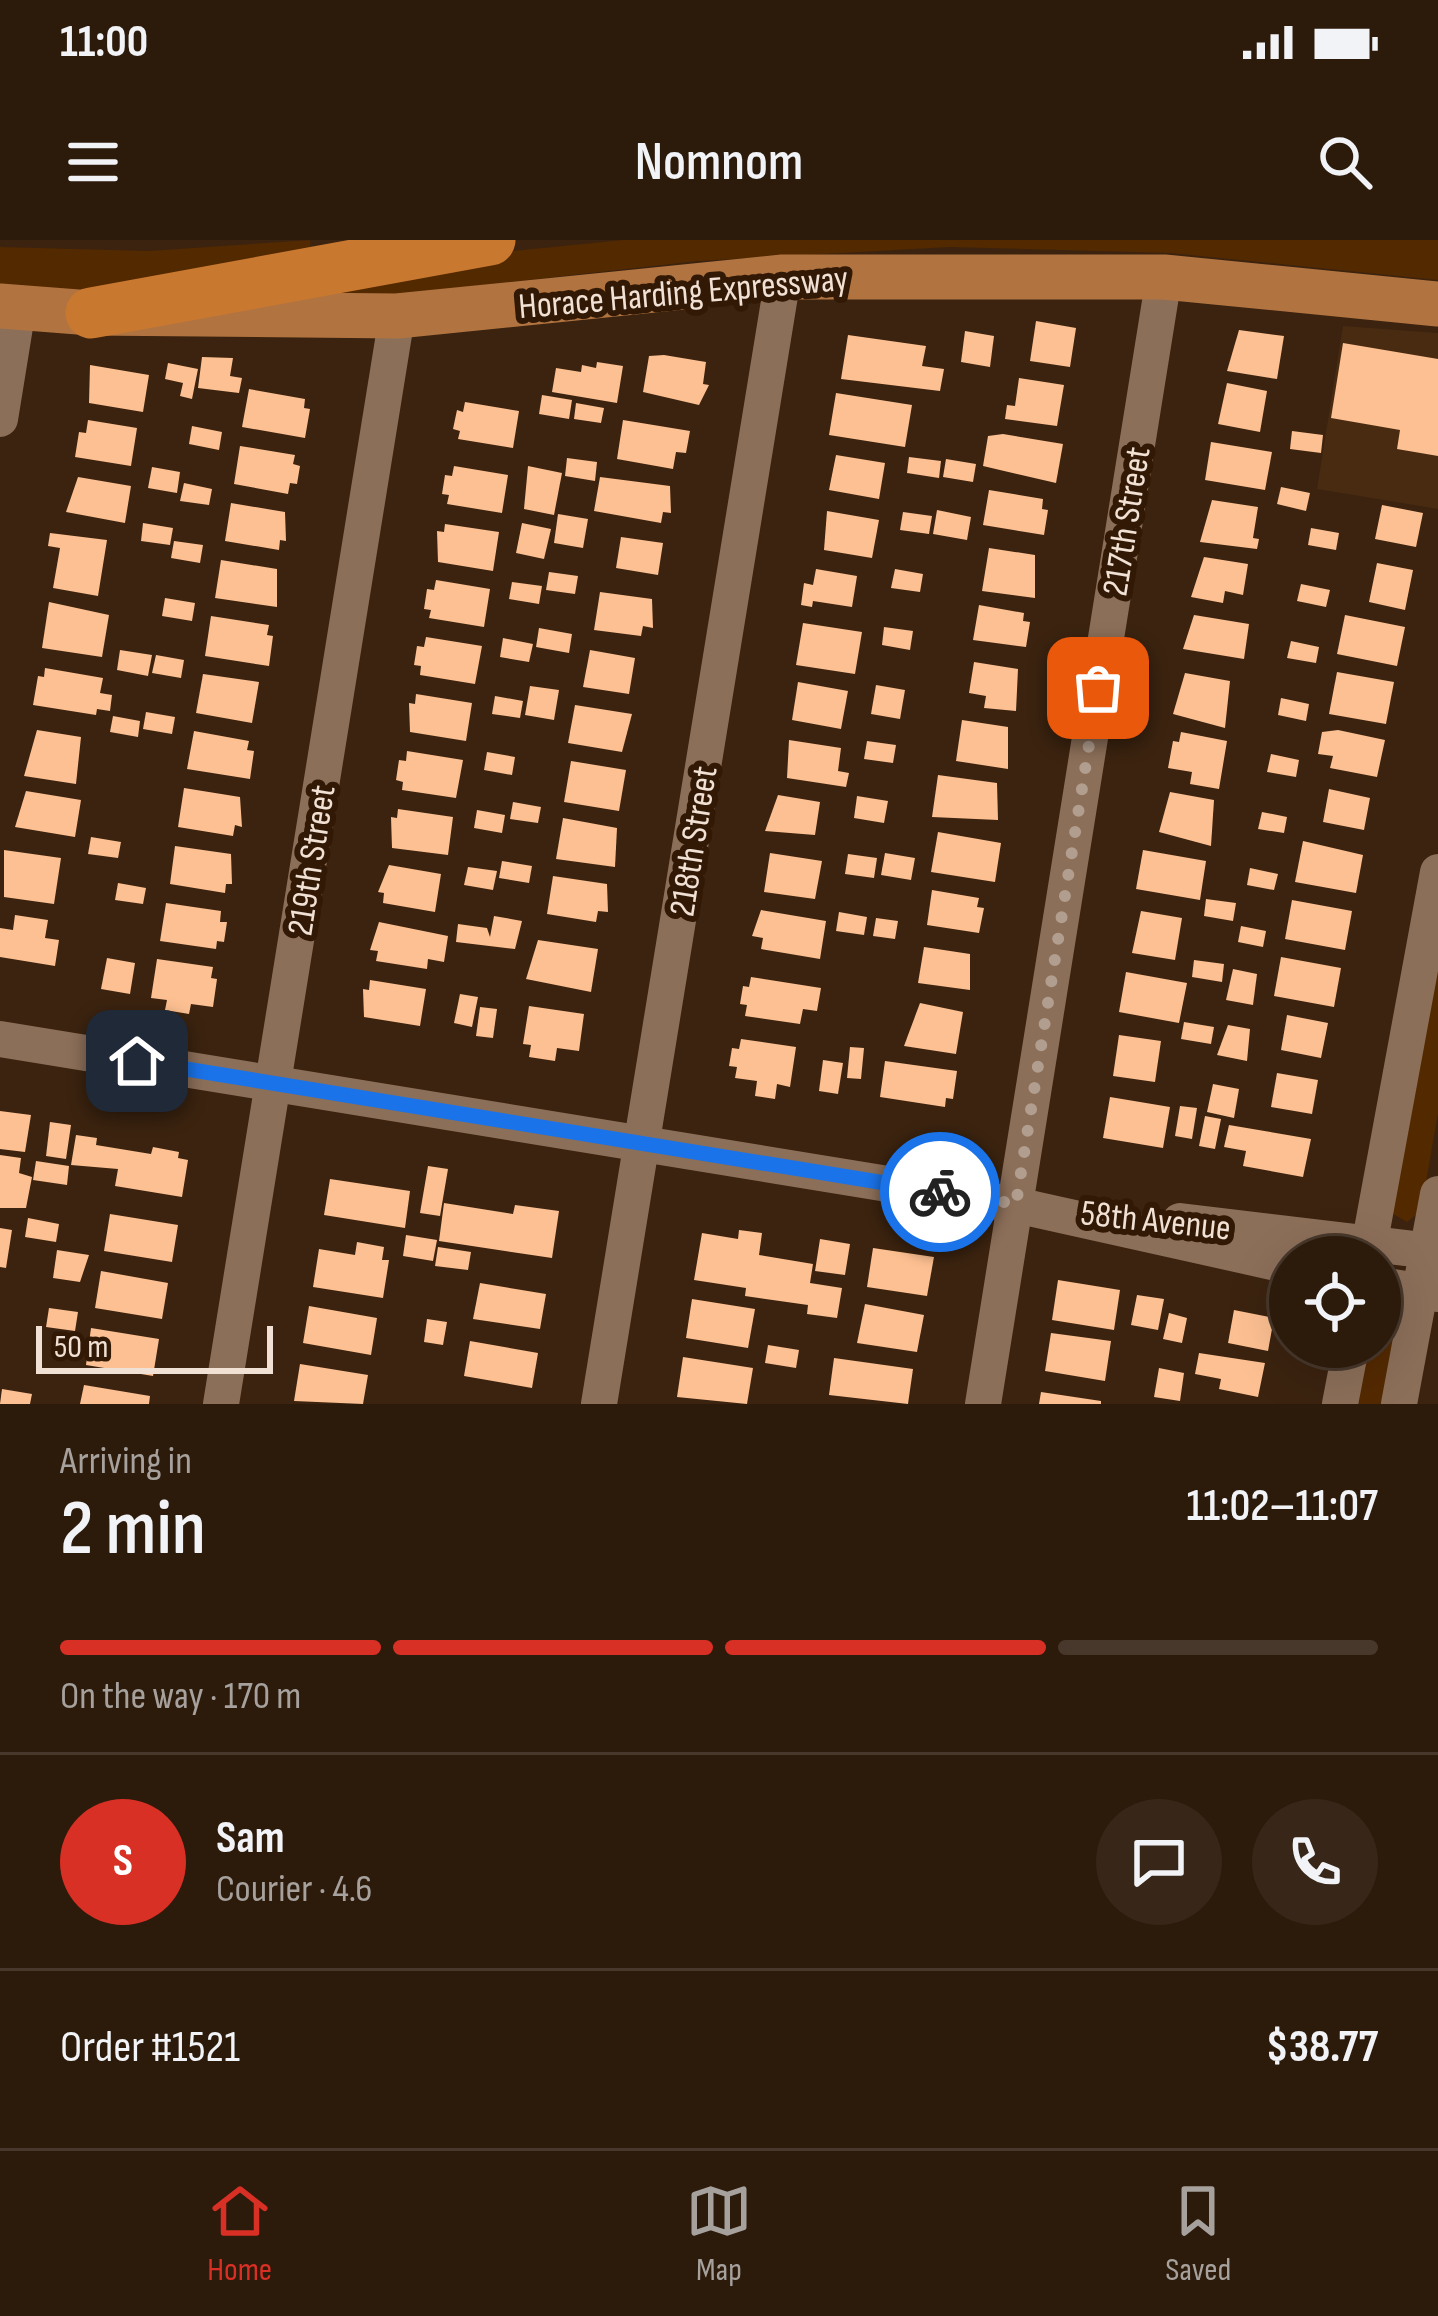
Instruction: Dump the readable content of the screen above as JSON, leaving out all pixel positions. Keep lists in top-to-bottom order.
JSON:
{
  "streets": {
    "main road": ["Horace Harding Expressway"],
    "street": [
      "217th Street",
      "218th Street",
      "219th Street",
      "58th Avenue"
    ]
  },
  "crossings": [
    ["Horace Harding Expressway", "217th Street"],
    ["Horace Harding Expressway", "218th Street"],
    ["Horace Harding Expressway", "219th Street"],
    ["217th Street", "58th Avenue"],
    ["218th Street", "58th Avenue"],
    ["219th Street", "58th Avenue"]
  ],
  "scale_bar": "50 m",
  "page": {
    "status": "11:00",
    "header": "Nomnom",
    "scale": "50 m",
    "heading": ["2 min", "Arriving in", "11:02–11:07"],
    "panel": [
      "Sam",
      "Courier · 4.6",
      "Order #1521",
      "$38.77"
    ],
    "bar": "On the way · 170 m",
    "round": "S",
    "tabs": ["Home", "Map", "Saved"]
  }
}
